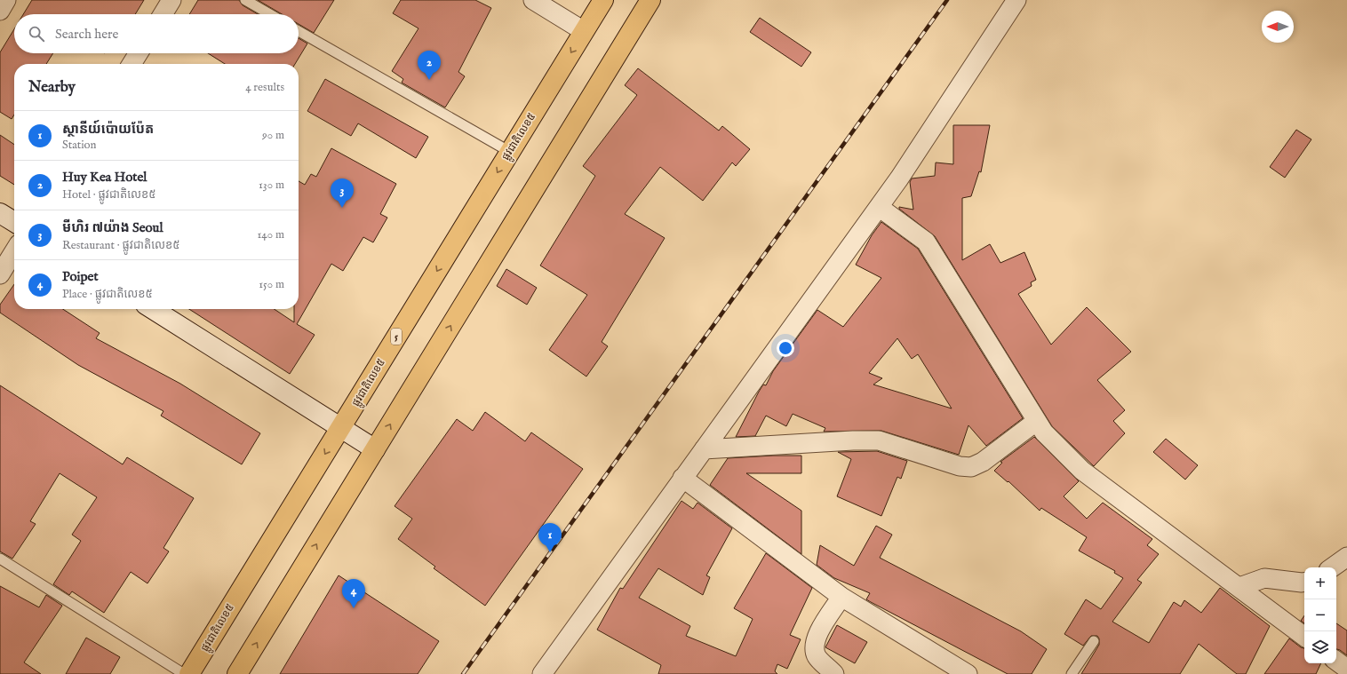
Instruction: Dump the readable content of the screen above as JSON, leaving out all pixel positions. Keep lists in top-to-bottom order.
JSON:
{
  "streets": {
    "highway": ["ផ្លូវជាតិលេខ៥", "5"]
  },
  "north": "left",
  "page": {
    "search": "Search here",
    "pins": [
      "2",
      "3",
      "1",
      "4"
    ],
    "heading": ["Nearby", "4 results"],
    "list": [
      {
        "mark": "1",
        "name": "ស្ថានីយ៍ប៉ោយប៉ែត",
        "note": "Station",
        "value": "90 m"
      },
      {
        "mark": "2",
        "name": "Huy Kea Hotel",
        "note": "Hotel · ផ្លូវជាតិលេខ៥",
        "value": "130 m"
      },
      {
        "mark": "3",
        "name": "មីហិរ ៧យ៉ាង Seoul",
        "note": "Restaurant · ផ្លូវជាតិលេខ៥",
        "value": "140 m"
      },
      {
        "mark": "4",
        "name": "Poipet",
        "note": "Place · ផ្លូវជាតិលេខ៥",
        "value": "150 m"
      }
    ],
    "map_buttons": ["+", "−"]
  }
}
